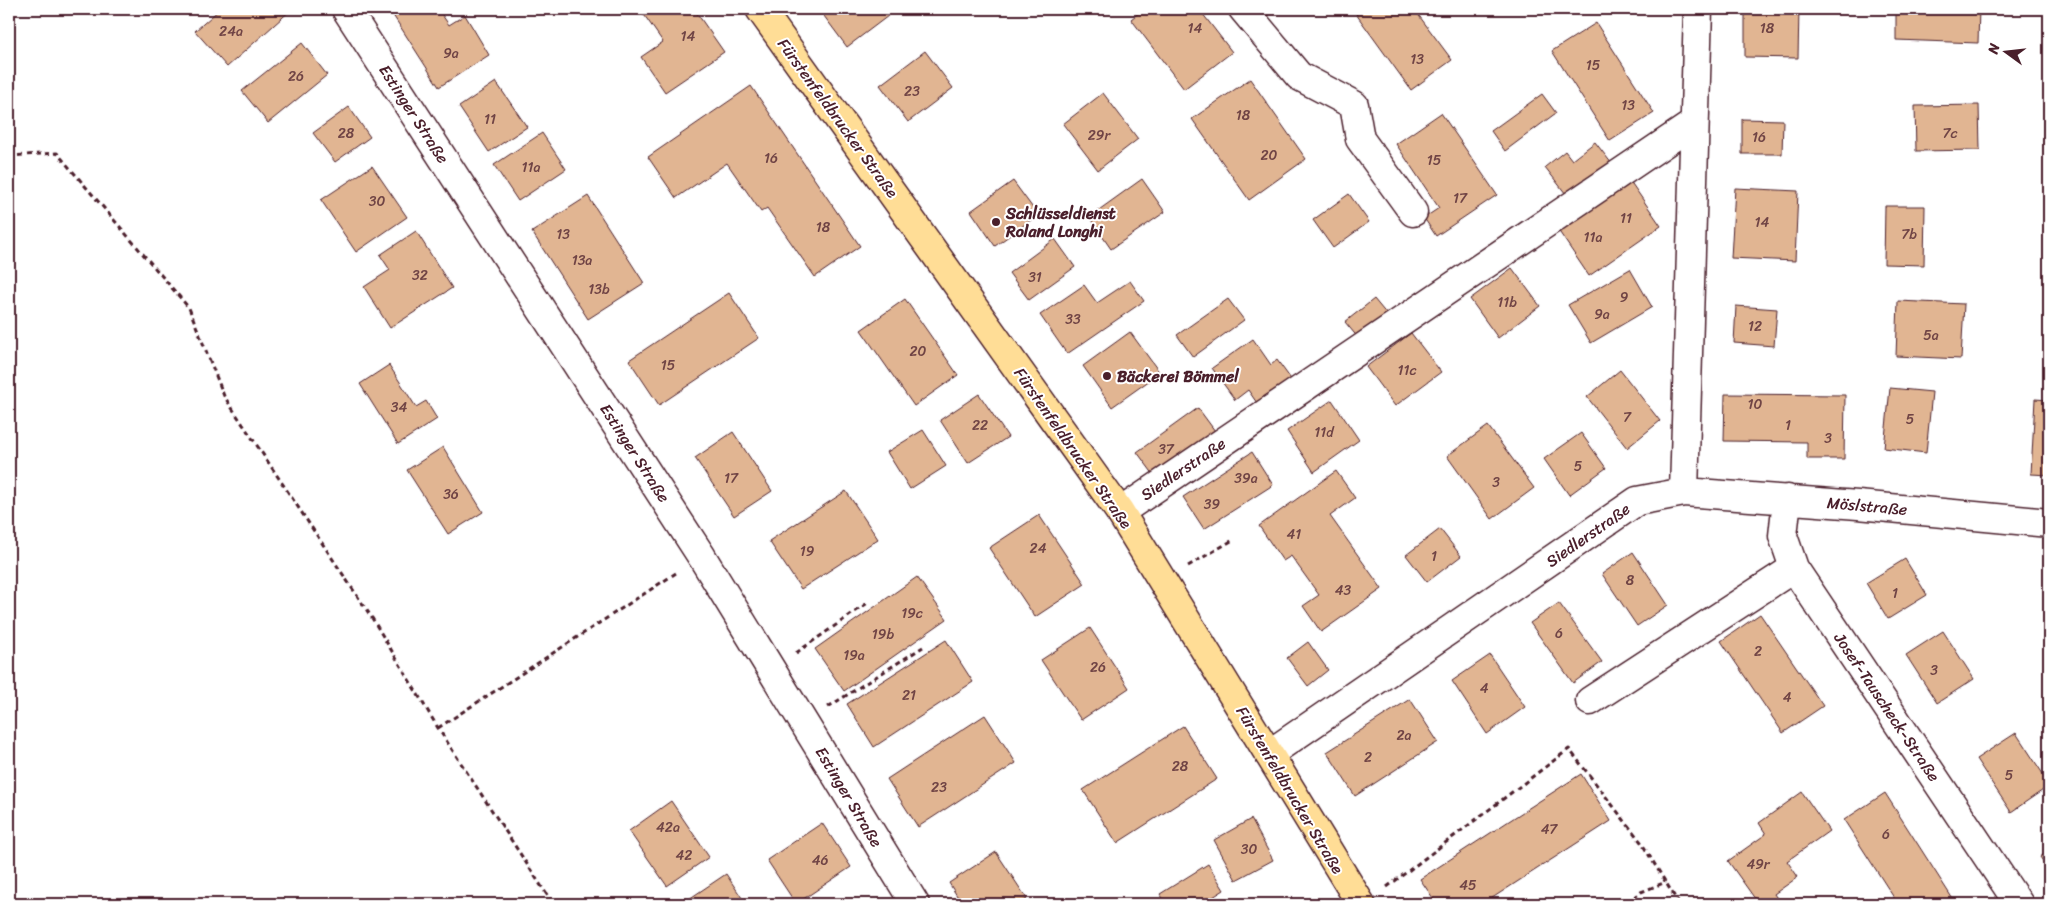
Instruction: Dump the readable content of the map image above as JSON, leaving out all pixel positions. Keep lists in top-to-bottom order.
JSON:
{
  "streets": {
    "main road": ["Fürstenfeldbrucker Straße"],
    "street": [
      "Estinger Straße",
      "Siedlerstraße",
      "Möslstraße",
      "Josef-Tauscheck-Straße"
    ]
  },
  "crossings": [
    ["Fürstenfeldbrucker Straße", "Siedlerstraße"],
    ["Siedlerstraße", "Möslstraße"],
    ["Möslstraße", "Josef-Tauscheck-Straße"]
  ],
  "places": ["Schlüsseldienst Roland Longhi", "Bäckerei Bömmel"],
  "house_numbers": [
    "14",
    "18",
    "24a",
    "14",
    "9a",
    "13",
    "15",
    "26",
    "23",
    "13",
    "18",
    "11",
    "28",
    "7c",
    "29r",
    "16",
    "20",
    "16",
    "15",
    "11a",
    "17",
    "30",
    "11",
    "14",
    "18",
    "13",
    "7b",
    "11a",
    "13a",
    "32",
    "31",
    "13b",
    "9",
    "11b",
    "9a",
    "33",
    "12",
    "5a",
    "20",
    "15",
    "11c",
    "10",
    "34",
    "7",
    "5",
    "22",
    "1",
    "11d",
    "3",
    "37",
    "5",
    "17",
    "39a",
    "3",
    "36",
    "39",
    "41",
    "24",
    "19",
    "1",
    "8",
    "43",
    "1",
    "19c",
    "6",
    "19b",
    "2",
    "19a",
    "26",
    "3",
    "4",
    "21",
    "4",
    "2a",
    "2",
    "28",
    "5",
    "23",
    "42a",
    "47",
    "6",
    "30",
    "42",
    "46",
    "49r",
    "45"
  ],
  "north": "left"
}
